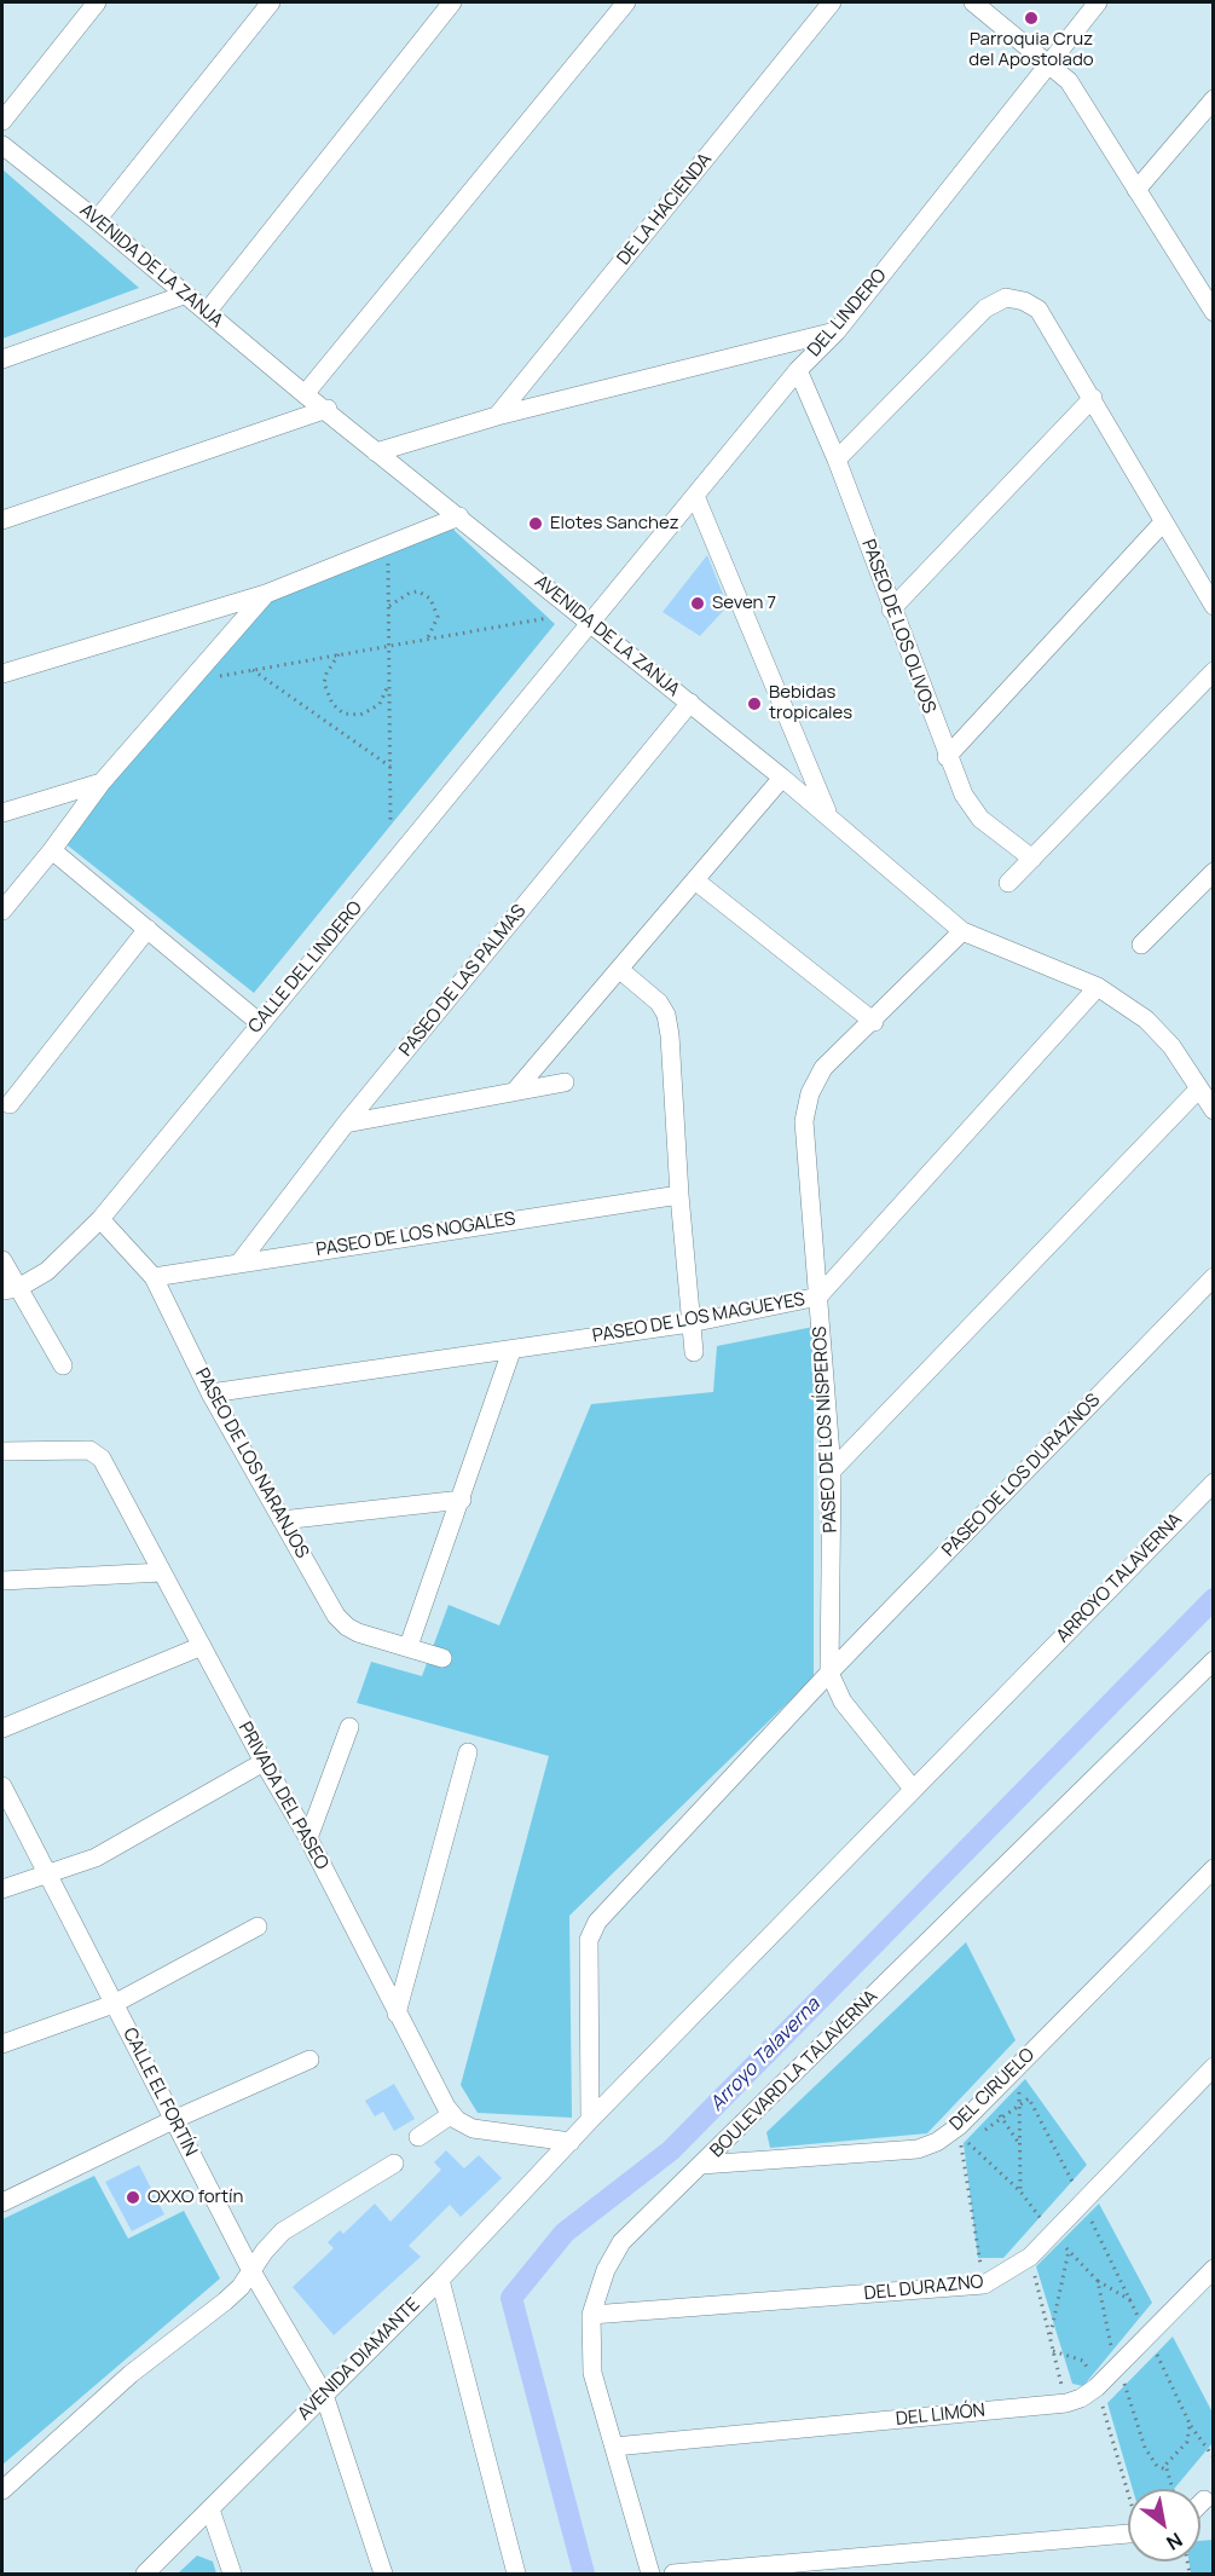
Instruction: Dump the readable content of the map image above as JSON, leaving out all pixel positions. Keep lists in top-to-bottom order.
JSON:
{
  "streets": {
    "street": [
      "DE LA HACIENDA",
      "AVENIDA DE LA ZANJA",
      "DEL LINDERO",
      "PASEO DE LOS OLIVOS",
      "CALLE DEL LINDERO",
      "PASEO DE LAS PALMAS",
      "PASEO DE LOS NOGALES",
      "PASEO DE LOS MAGUEYES",
      "PASEO DE LOS NÍSPEROS",
      "PASEO DE LOS NARANJOS",
      "PASEO DE LOS DURAZNOS",
      "ARROYO TALAVERNA",
      "PRIVADA DEL PASEO",
      "BOULEVARD LA TALAVERNA",
      "DEL CIRUELO",
      "CALLE EL FORTÍN",
      "DEL DURAZNO",
      "AVENIDA DIAMANTE",
      "DEL LIMÓN"
    ]
  },
  "crossings": [
    ["AVENIDA DE LA ZANJA", "DEL LINDERO"],
    ["AVENIDA DE LA ZANJA", "CALLE DEL LINDERO"],
    ["AVENIDA DE LA ZANJA", "PASEO DE LAS PALMAS"],
    ["AVENIDA DE LA ZANJA", "PASEO DE LOS MAGUEYES"],
    ["AVENIDA DE LA ZANJA", "PASEO DE LOS NÍSPEROS"],
    ["DEL LINDERO", "PASEO DE LOS OLIVOS"],
    ["DEL LINDERO", "CALLE DEL LINDERO"],
    ["CALLE DEL LINDERO", "PASEO DE LOS NARANJOS"],
    ["PASEO DE LAS PALMAS", "PASEO DE LOS NOGALES"],
    ["PASEO DE LOS NOGALES", "PASEO DE LOS NARANJOS"],
    ["PASEO DE LOS MAGUEYES", "PASEO DE LOS NÍSPEROS"],
    ["PASEO DE LOS MAGUEYES", "PASEO DE LOS NARANJOS"],
    ["PASEO DE LOS NÍSPEROS", "PASEO DE LOS DURAZNOS"],
    ["PASEO DE LOS NÍSPEROS", "ARROYO TALAVERNA"],
    ["PASEO DE LOS DURAZNOS", "ARROYO TALAVERNA"],
    ["ARROYO TALAVERNA", "PRIVADA DEL PASEO"],
    ["ARROYO TALAVERNA", "AVENIDA DIAMANTE"],
    ["PRIVADA DEL PASEO", "AVENIDA DIAMANTE"],
    ["BOULEVARD LA TALAVERNA", "DEL CIRUELO"],
    ["BOULEVARD LA TALAVERNA", "DEL DURAZNO"],
    ["BOULEVARD LA TALAVERNA", "DEL LIMÓN"],
    ["CALLE EL FORTÍN", "AVENIDA DIAMANTE"]
  ],
  "water": ["Arroyo Talaverna"],
  "places": [
    "Parroquia Cruz del Apostolado",
    "Elotes Sanchez",
    "Seven 7",
    "Bebidas tropicales",
    "OXXO fortín"
  ],
  "north": "bottom right"
}
